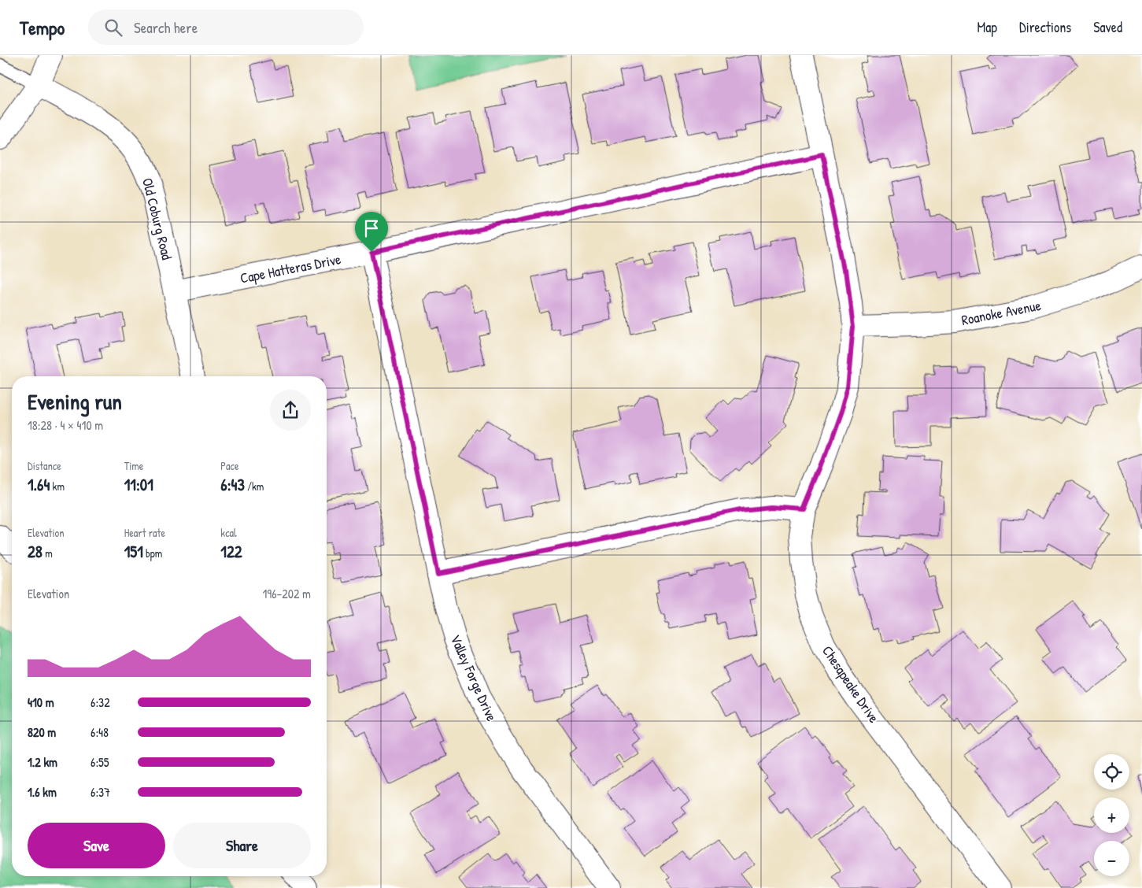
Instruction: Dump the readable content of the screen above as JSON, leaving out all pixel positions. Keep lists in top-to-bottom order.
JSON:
{
  "streets": {
    "street": [
      "Old Coburg Road",
      "Cape Hatteras Drive",
      "Roanoke Avenue",
      "Valley Forge Drive",
      "Chesapeake Drive"
    ]
  },
  "crossings": [
    ["Old Coburg Road", "Cape Hatteras Drive"],
    ["Cape Hatteras Drive", "Valley Forge Drive"],
    ["Cape Hatteras Drive", "Chesapeake Drive"],
    ["Roanoke Avenue", "Chesapeake Drive"]
  ],
  "page": {
    "header": "Tempo",
    "search": "Search here",
    "nav": ["Map", "Directions", "Saved"],
    "heading": ["Evening run", "18:28 · 4 × 410 m"],
    "stats": [
      ["Distance", "1.64 km"],
      ["Time", "11:01"],
      ["Pace", "6:43 /km"],
      ["Elevation", "28 m"],
      ["Heart rate", "151 bpm"],
      ["kcal", "122"]
    ],
    "chart": ["Elevation", "196–202 m"],
    "list": [
      {
        "name": "410 m",
        "note": "6:32"
      },
      {
        "name": "820 m",
        "note": "6:48"
      },
      {
        "name": "1.2 km",
        "note": "6:55"
      },
      {
        "name": "1.6 km",
        "note": "6:37"
      }
    ],
    "map_buttons": ["+", "−"],
    "buttons": ["Save", "Share"]
  }
}
